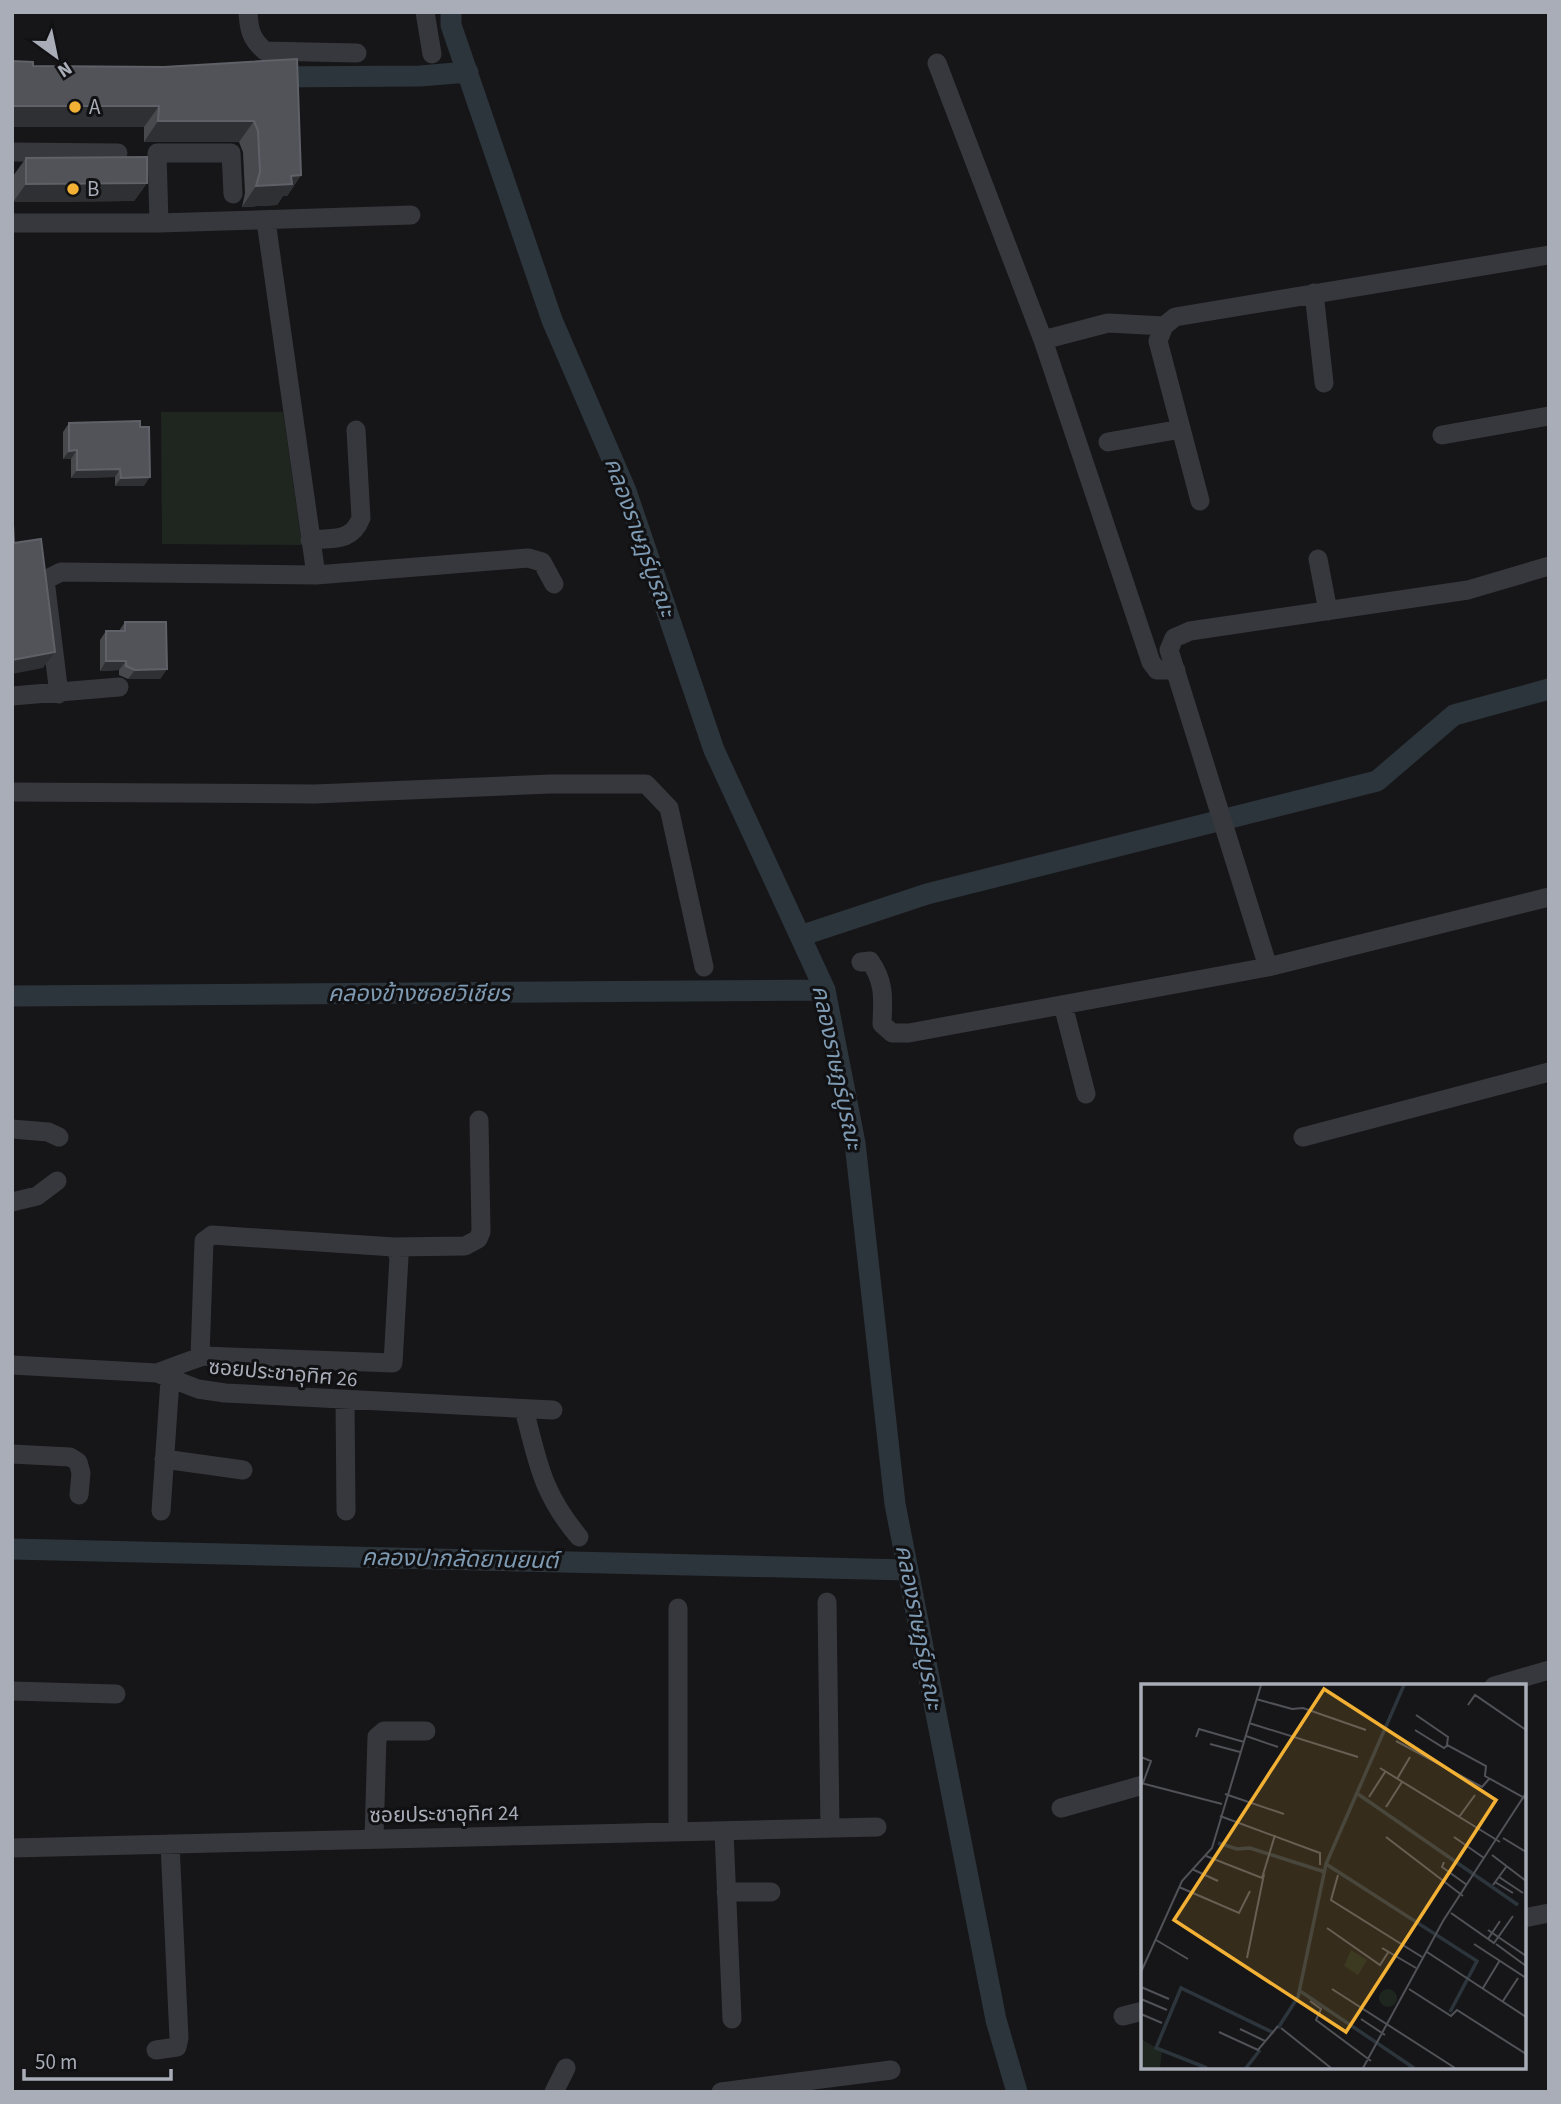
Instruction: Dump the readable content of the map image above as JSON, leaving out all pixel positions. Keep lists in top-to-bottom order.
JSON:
{
  "streets": {
    "street": ["ซอยประชาอุทิศ 26", "ซอยประชาอุทิศ 24"]
  },
  "water": ["คลองราษฎร์บูรณะ", "คลองข้างซอยวิเชียร", "คลองปากลัดยานยนต์"],
  "places": ["A", "B"],
  "scale_bar": "50 m",
  "north": "bottom right"
}
